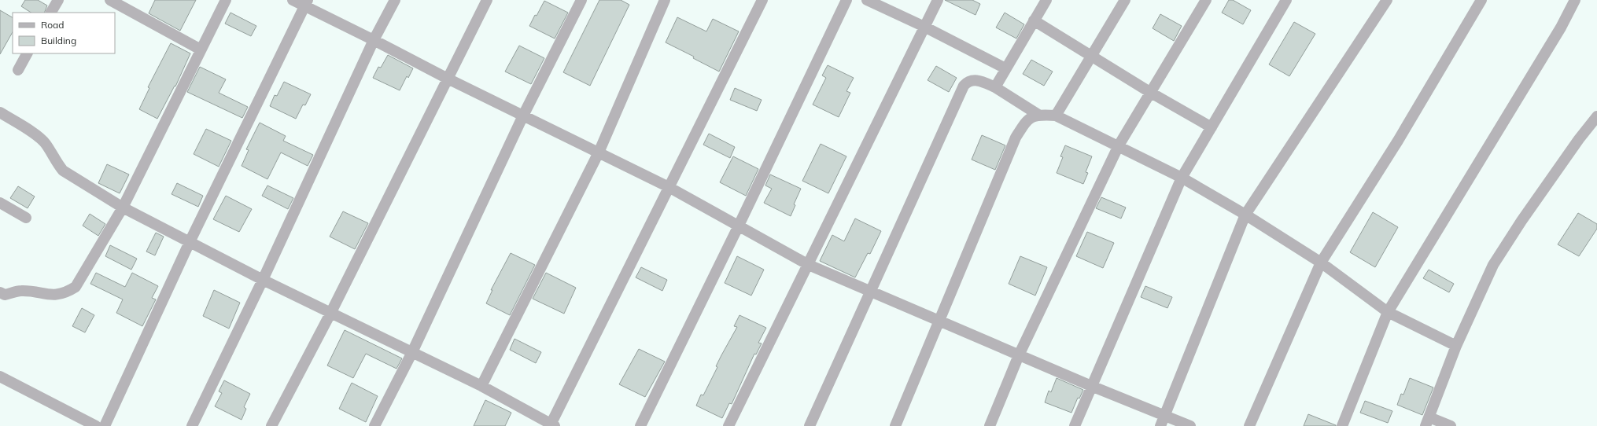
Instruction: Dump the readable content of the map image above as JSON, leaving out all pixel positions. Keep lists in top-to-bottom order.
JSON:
{
  "legend": ["Road", "Building"]
}
